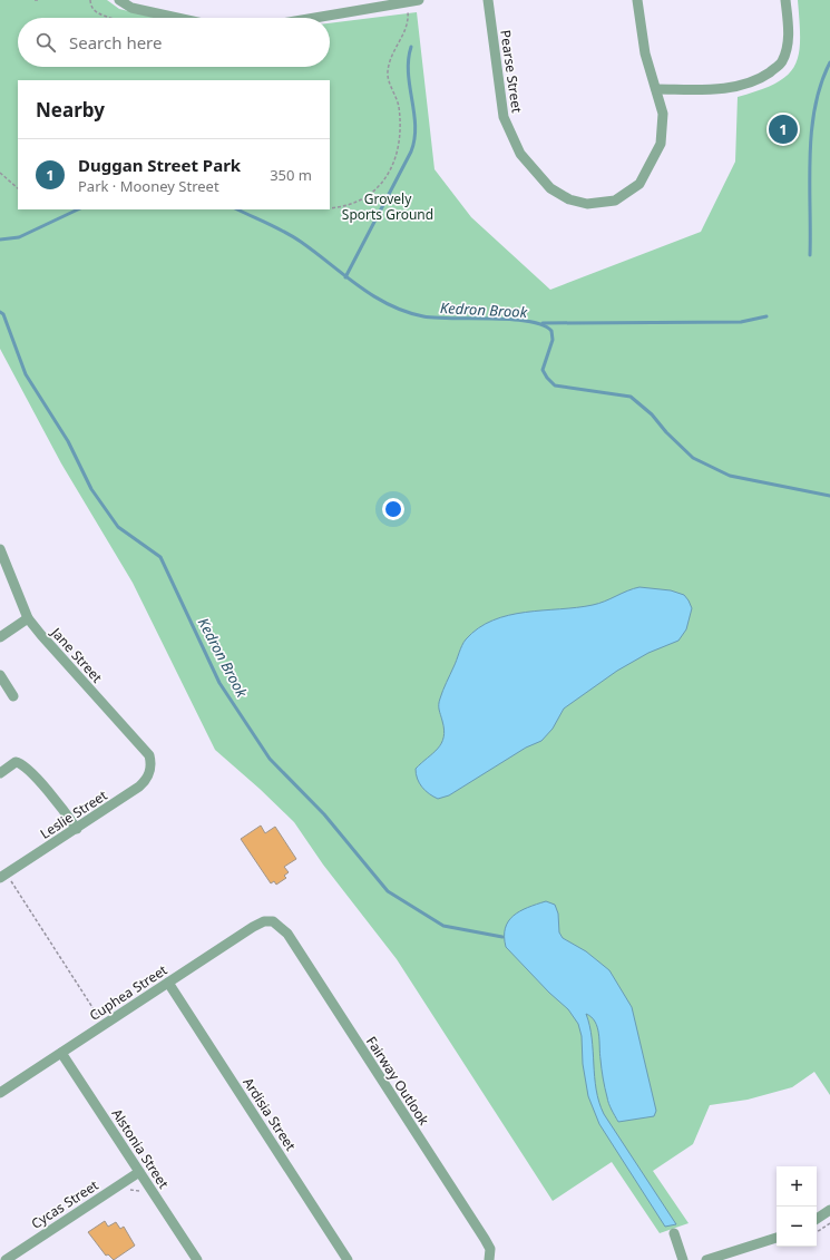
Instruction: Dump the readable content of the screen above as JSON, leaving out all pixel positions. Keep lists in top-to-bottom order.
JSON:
{
  "streets": {
    "street": [
      "Pearse Street",
      "Jane Street",
      "Leslie Street",
      "Cuphea Street",
      "Fairway Outlook",
      "Ardisia Street",
      "Alstonia Street",
      "Cycas Street"
    ]
  },
  "crossings": [
    ["Jane Street", "Leslie Street"],
    ["Cuphea Street", "Fairway Outlook"],
    ["Cuphea Street", "Ardisia Street"],
    ["Cuphea Street", "Alstonia Street"],
    ["Alstonia Street", "Cycas Street"]
  ],
  "water": ["Kedron Brook"],
  "parks": ["Grovely Sports Ground"],
  "page": {
    "search": "Search here",
    "heading": "Nearby",
    "pins": "1",
    "list": [
      {
        "mark": "1",
        "name": "Duggan Street Park",
        "note": "Park · Mooney Street",
        "value": "350 m"
      }
    ],
    "map_buttons": ["+", "−"]
  }
}
